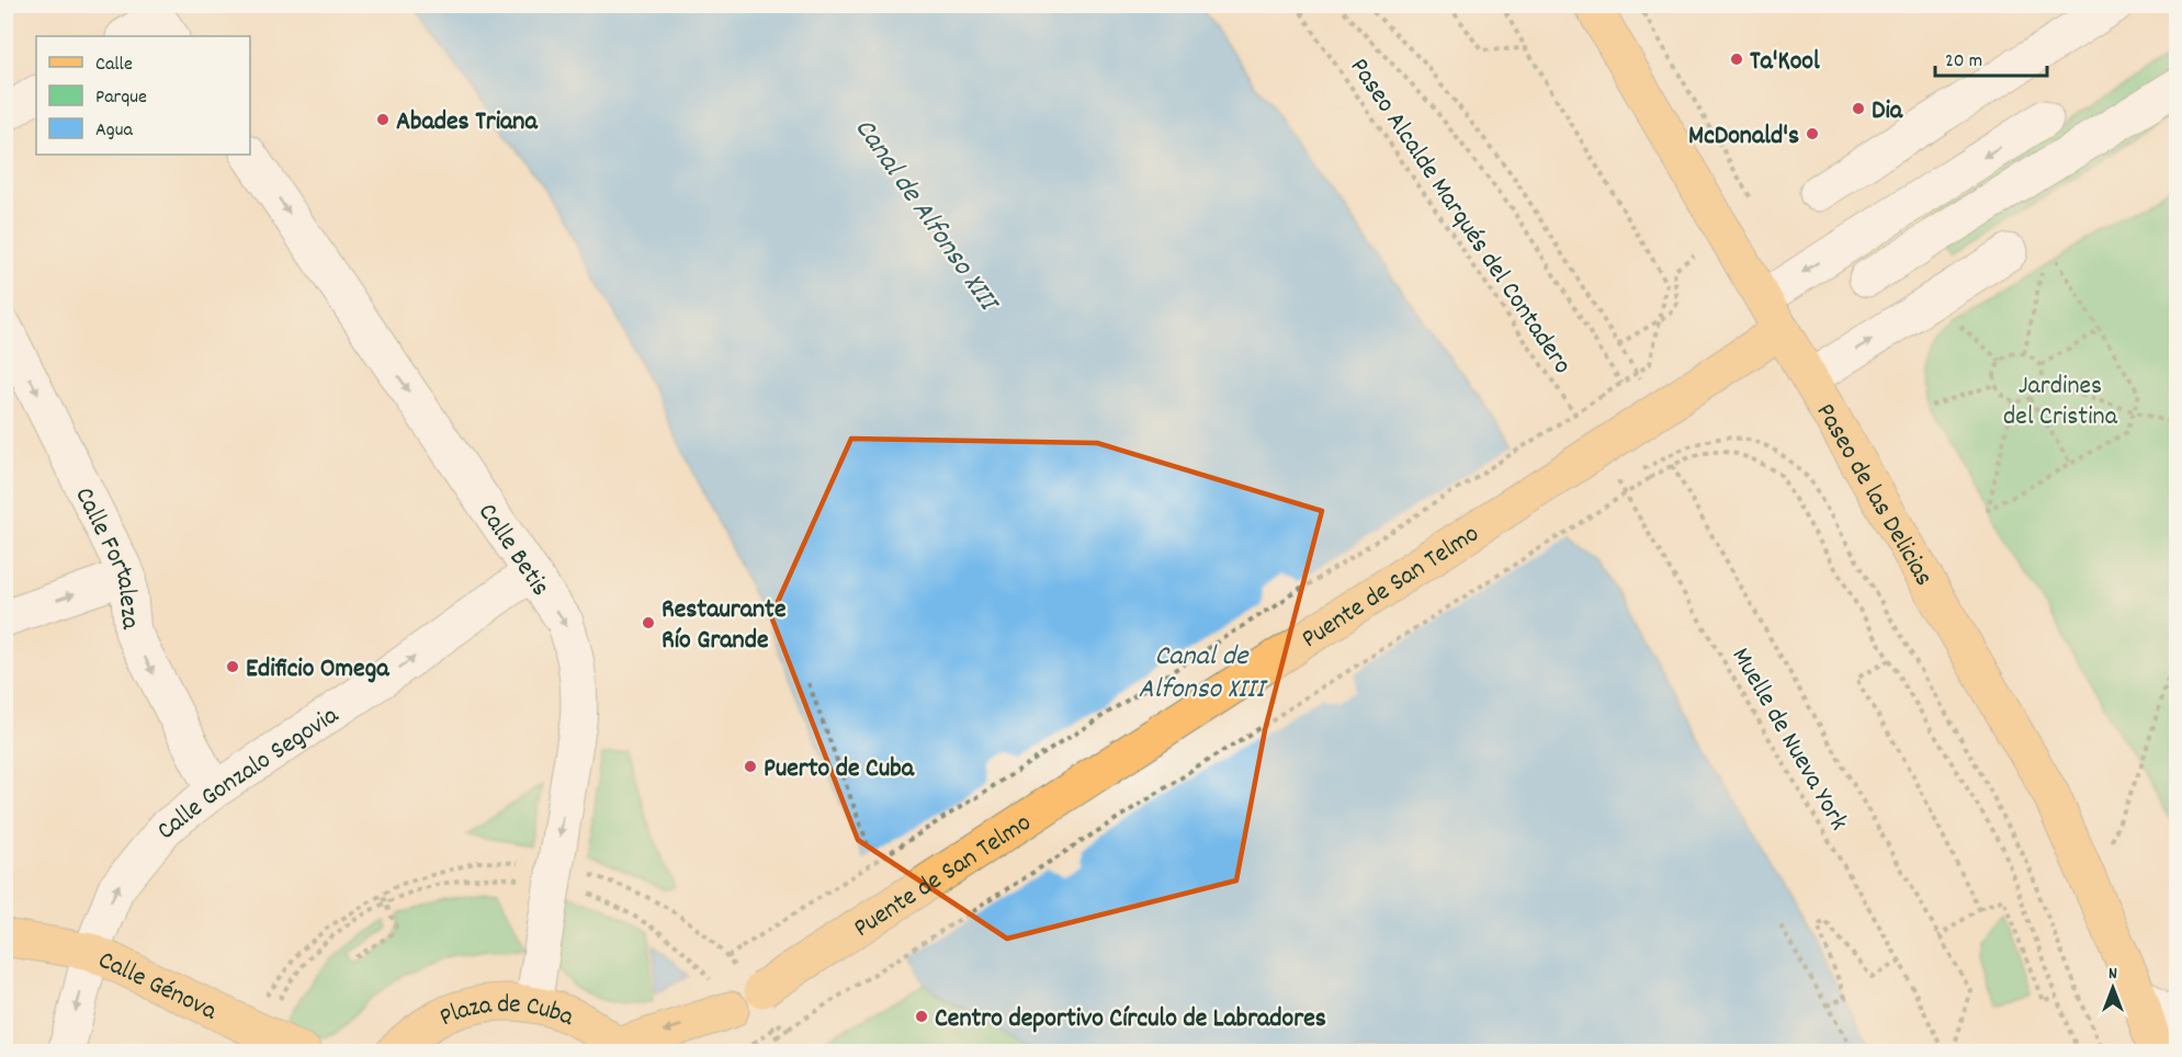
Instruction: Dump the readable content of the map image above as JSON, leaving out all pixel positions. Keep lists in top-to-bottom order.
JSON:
{
  "streets": {
    "main road": [
      "Paseo de las Delicias",
      "Puente de San Telmo",
      "Calle Génova",
      "Plaza de Cuba"
    ],
    "street": ["Calle Betis", "Calle Fortaleza", "Calle Gonzalo Segovia"],
    "path": ["Paseo Alcalde Marqués del Contadero", "Muelle de Nueva York"]
  },
  "crossings": [
    ["Paseo de las Delicias", "Puente de San Telmo"],
    ["Calle Betis", "Calle Gonzalo Segovia"],
    ["Calle Betis", "Plaza de Cuba"],
    ["Calle Fortaleza", "Calle Gonzalo Segovia"],
    ["Puente de San Telmo", "Plaza de Cuba"],
    ["Calle Gonzalo Segovia", "Calle Génova"]
  ],
  "one_way": ["Calle Betis", "Calle Fortaleza"],
  "water": ["Canal de Alfonso XIII"],
  "parks": ["Jardines del Cristina"],
  "places": [
    "Ta'Kool",
    "Dia",
    "Abades Triana",
    "McDonald's",
    "Restaurante Río Grande",
    "Edificio Omega",
    "Puerto de Cuba",
    "Centro deportivo Círculo de Labradores"
  ],
  "legend": ["Calle", "Parque", "Agua"],
  "scale_bar": "20 m",
  "north": "top"
}
